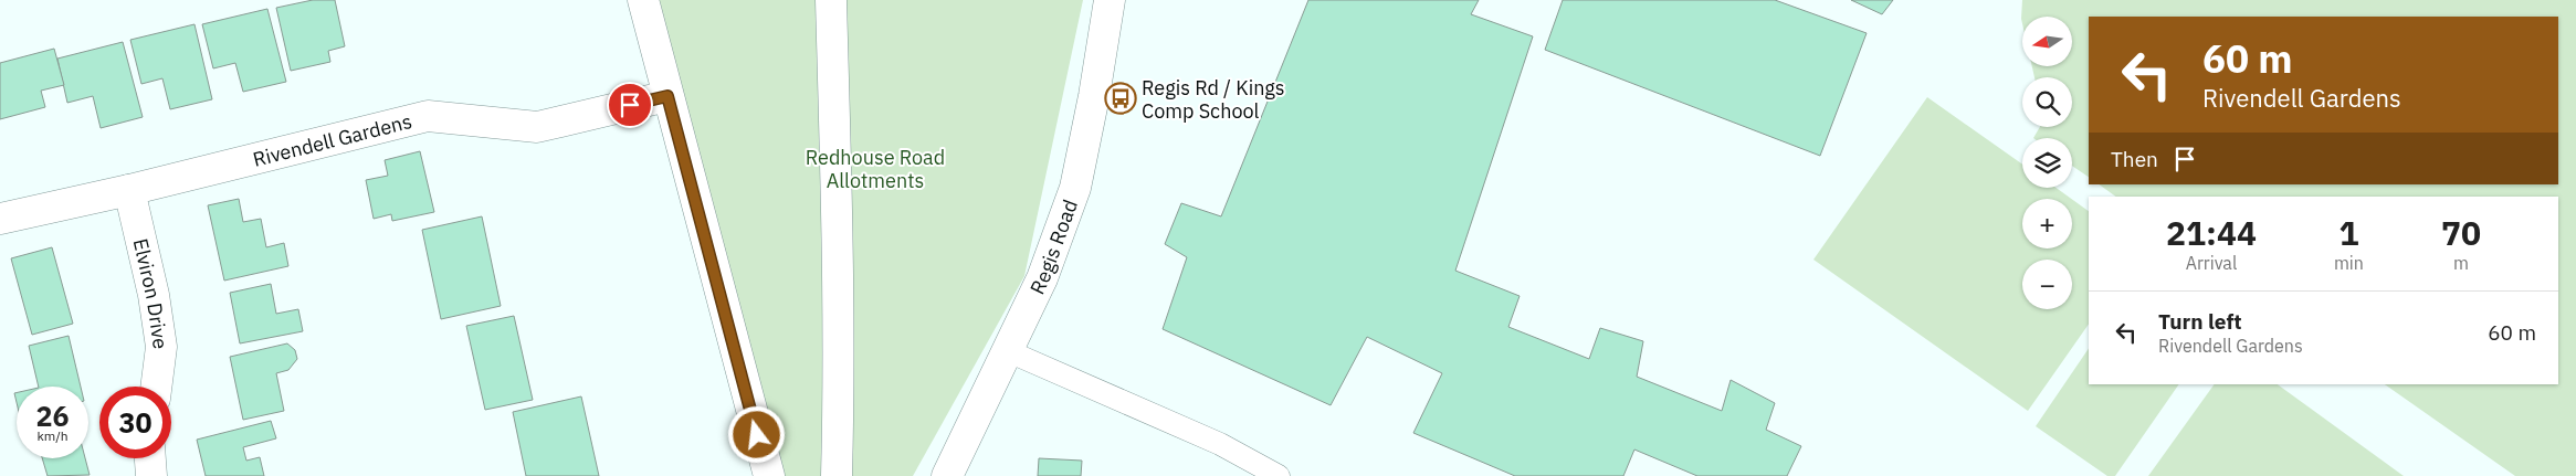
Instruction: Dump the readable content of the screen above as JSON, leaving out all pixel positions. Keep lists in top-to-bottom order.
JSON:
{
  "streets": {
    "street": ["Rivendell Gardens", "Regis Road", "Elviron Drive"]
  },
  "crossings": [
    ["Rivendell Gardens", "Elviron Drive"]
  ],
  "parks": ["Redhouse Road Allotments"],
  "places": {
    "bus stop": ["Regis Rd / Kings Comp School"]
  },
  "north": "left",
  "page": {
    "map_buttons": ["+", "−"],
    "turn": ["60 m", "Rivendell Gardens"],
    "then": "Then",
    "eta": [
      "21:44",
      "Arrival",
      "1",
      "min",
      "70",
      "m"
    ],
    "list": [
      {
        "name": "Turn left",
        "note": "Rivendell Gardens",
        "value": "60 m"
      }
    ],
    "speed": "26 km/h",
    "limit": "30"
  }
}
